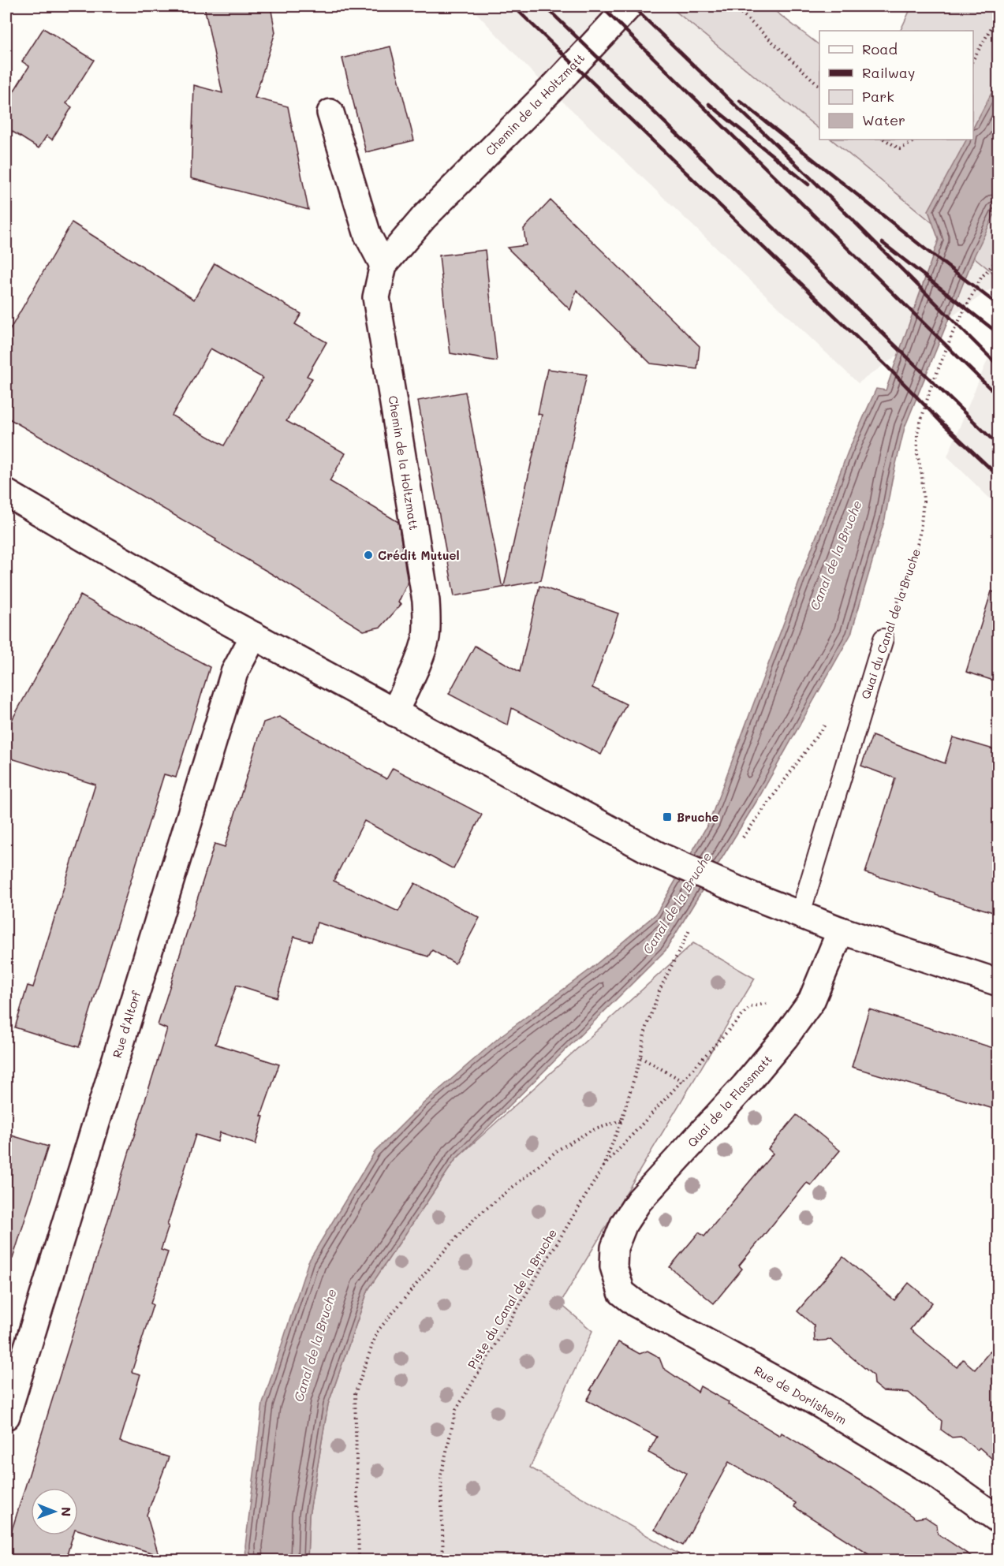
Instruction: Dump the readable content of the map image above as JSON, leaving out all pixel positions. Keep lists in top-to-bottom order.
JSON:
{
  "streets": {
    "street": [
      "Chemin de la Holtzmatt",
      "Rue d'Altorf",
      "Quai de la Flassmatt",
      "Rue de Dorlisheim"
    ],
    "lane": ["Quai du Canal de la Bruche"],
    "path": ["Piste du Canal de la Bruche"]
  },
  "crossings": [
    ["Quai de la Flassmatt", "Rue de Dorlisheim"]
  ],
  "water": ["Canal de la Bruche"],
  "places": {
    "other": ["Crédit Mutuel"],
    "transit": ["Bruche"]
  },
  "legend": [
    "Road",
    "Railway",
    "Park",
    "Water"
  ],
  "north": "right"
}
